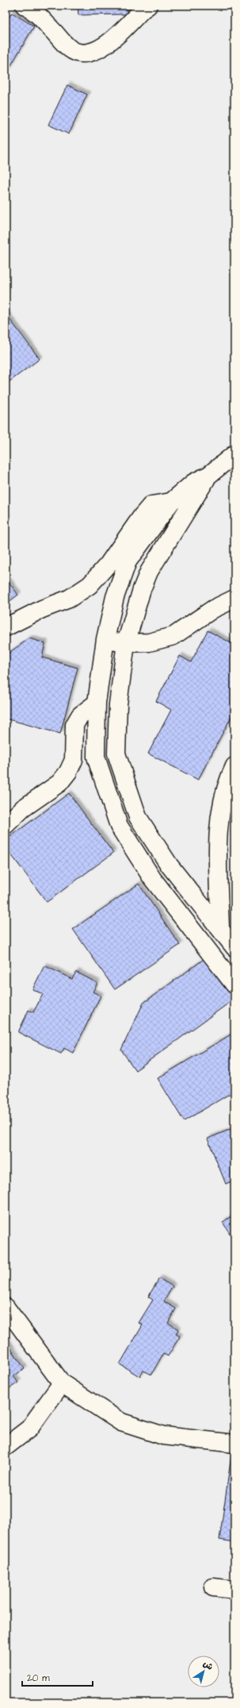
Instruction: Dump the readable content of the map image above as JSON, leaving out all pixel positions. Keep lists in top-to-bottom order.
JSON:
{
  "scale_bar": "20 m",
  "north": "top right"
}
